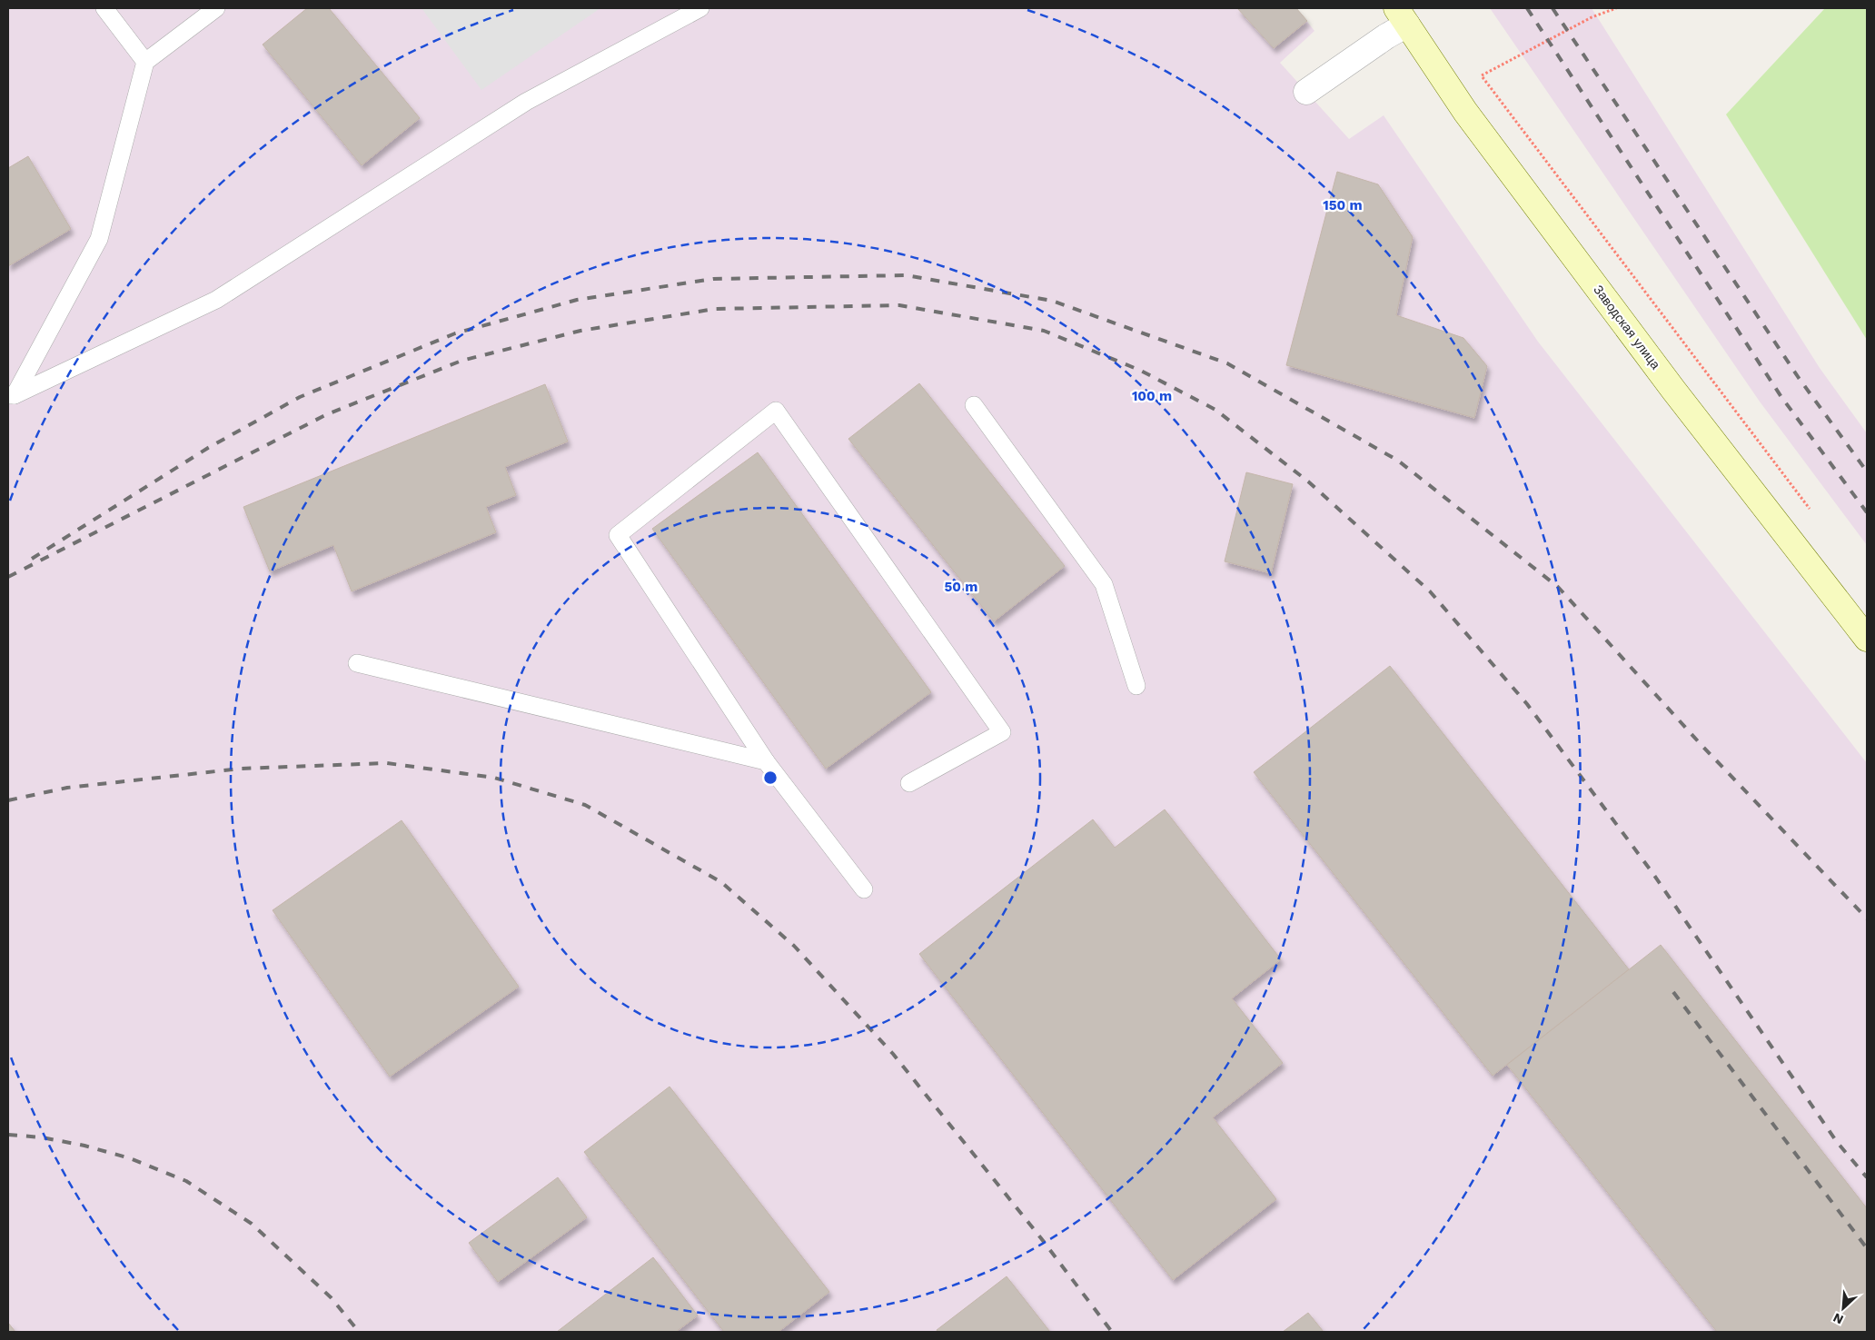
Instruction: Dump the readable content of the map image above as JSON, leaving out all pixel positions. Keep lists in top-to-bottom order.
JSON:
{
  "streets": {
    "main road": ["Заводская улица"]
  },
  "north": "bottom left",
  "rings": ["150 m", "100 m", "50 m"]
}
